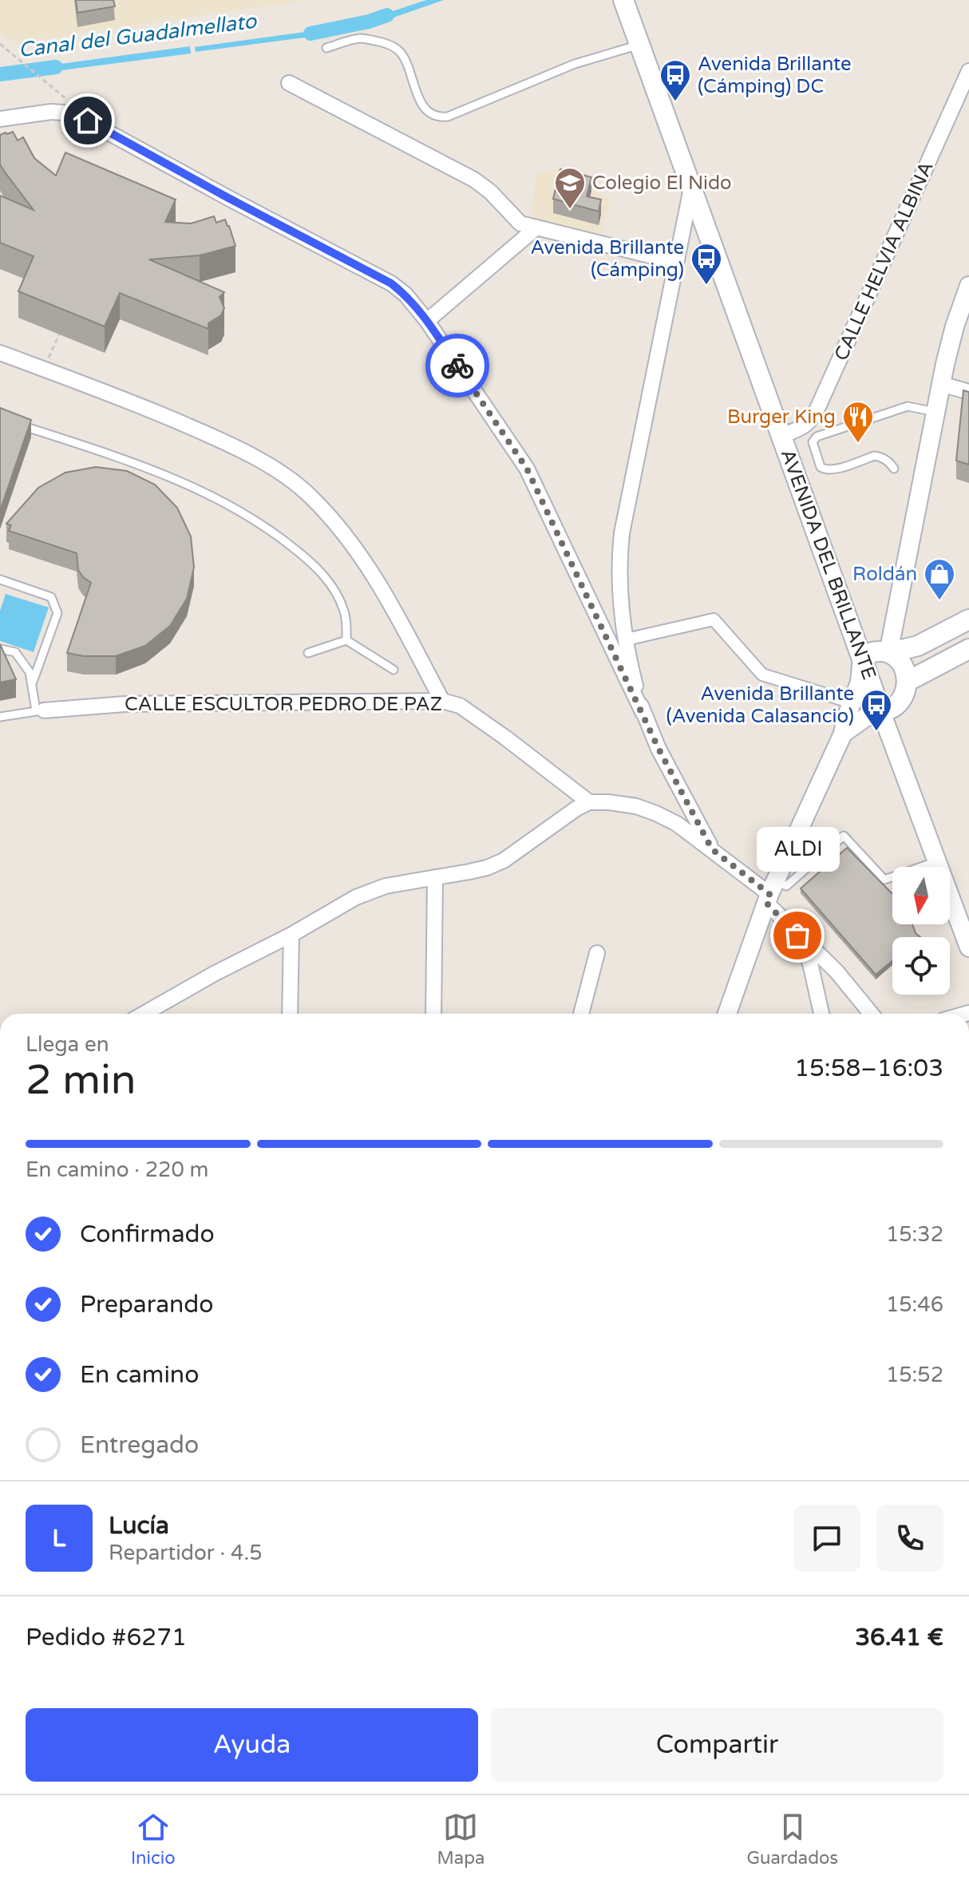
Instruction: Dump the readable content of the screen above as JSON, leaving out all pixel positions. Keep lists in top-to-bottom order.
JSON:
{
  "streets": {
    "main road": ["AVENIDA DEL BRILLANTE"],
    "street": ["CALLE HELVIA ALBINA", "CALLE ESCULTOR PEDRO DE PAZ"]
  },
  "crossings": [
    ["CALLE HELVIA ALBINA", "AVENIDA DEL BRILLANTE"]
  ],
  "water": ["Canal del Guadalmellato"],
  "places": {
    "bus stop": ["Avenida Brillante (Cámping) DC", "Avenida Brillante (Cámping)", "Avenida Brillante (Avenida Calasancio)"],
    "school or university": ["Colegio El Nido"],
    "restaurant": ["Burger King"],
    "shop": ["Roldán"],
    "other": ["ALDI"]
  },
  "north": "bottom",
  "page": {
    "bubble": "ALDI",
    "heading": ["2 min", "Llega en", "15:58–16:03"],
    "panel": [
      "Lucía",
      "Repartidor · 4.5",
      "Pedido #6271",
      "36.41 €"
    ],
    "bar": "En camino · 220 m",
    "list": [
      ["Confirmado", "15:32"],
      ["Preparando", "15:46"],
      ["En camino", "15:52"],
      "Entregado"
    ],
    "round": "L",
    "buttons": ["Ayuda", "Compartir"],
    "tabs": ["Inicio", "Mapa", "Guardados"]
  }
}
